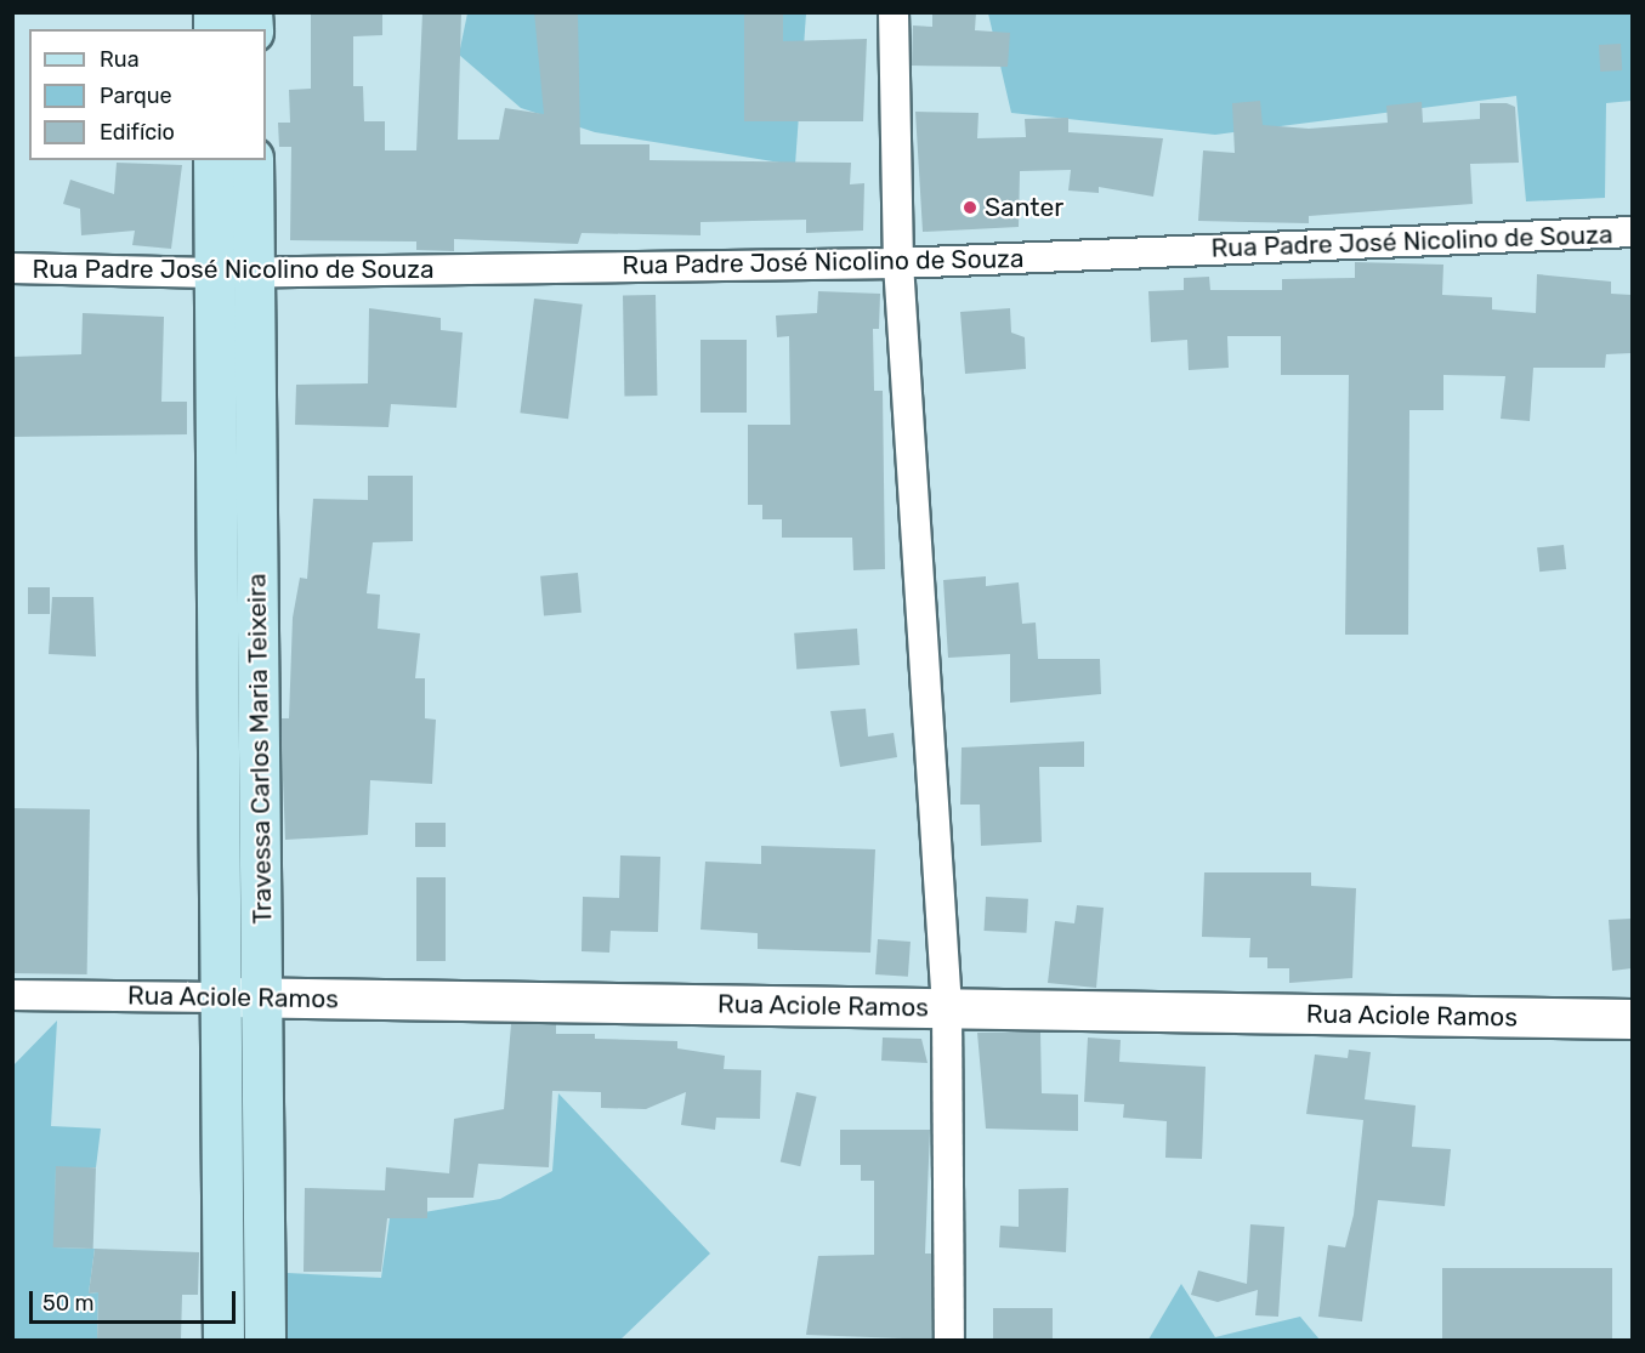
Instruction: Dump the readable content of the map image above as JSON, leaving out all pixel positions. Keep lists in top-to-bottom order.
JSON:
{
  "streets": {
    "main road": ["Travessa Carlos Maria Teixeira"],
    "street": ["Rua Padre José Nicolino de Souza", "Rua Aciole Ramos"]
  },
  "crossings": [
    ["Rua Padre José Nicolino de Souza", "Travessa Carlos Maria Teixeira"],
    ["Travessa Carlos Maria Teixeira", "Rua Aciole Ramos"]
  ],
  "places": ["Santer"],
  "legend": ["Rua", "Parque", "Edifício"],
  "scale_bar": "50 m"
}
